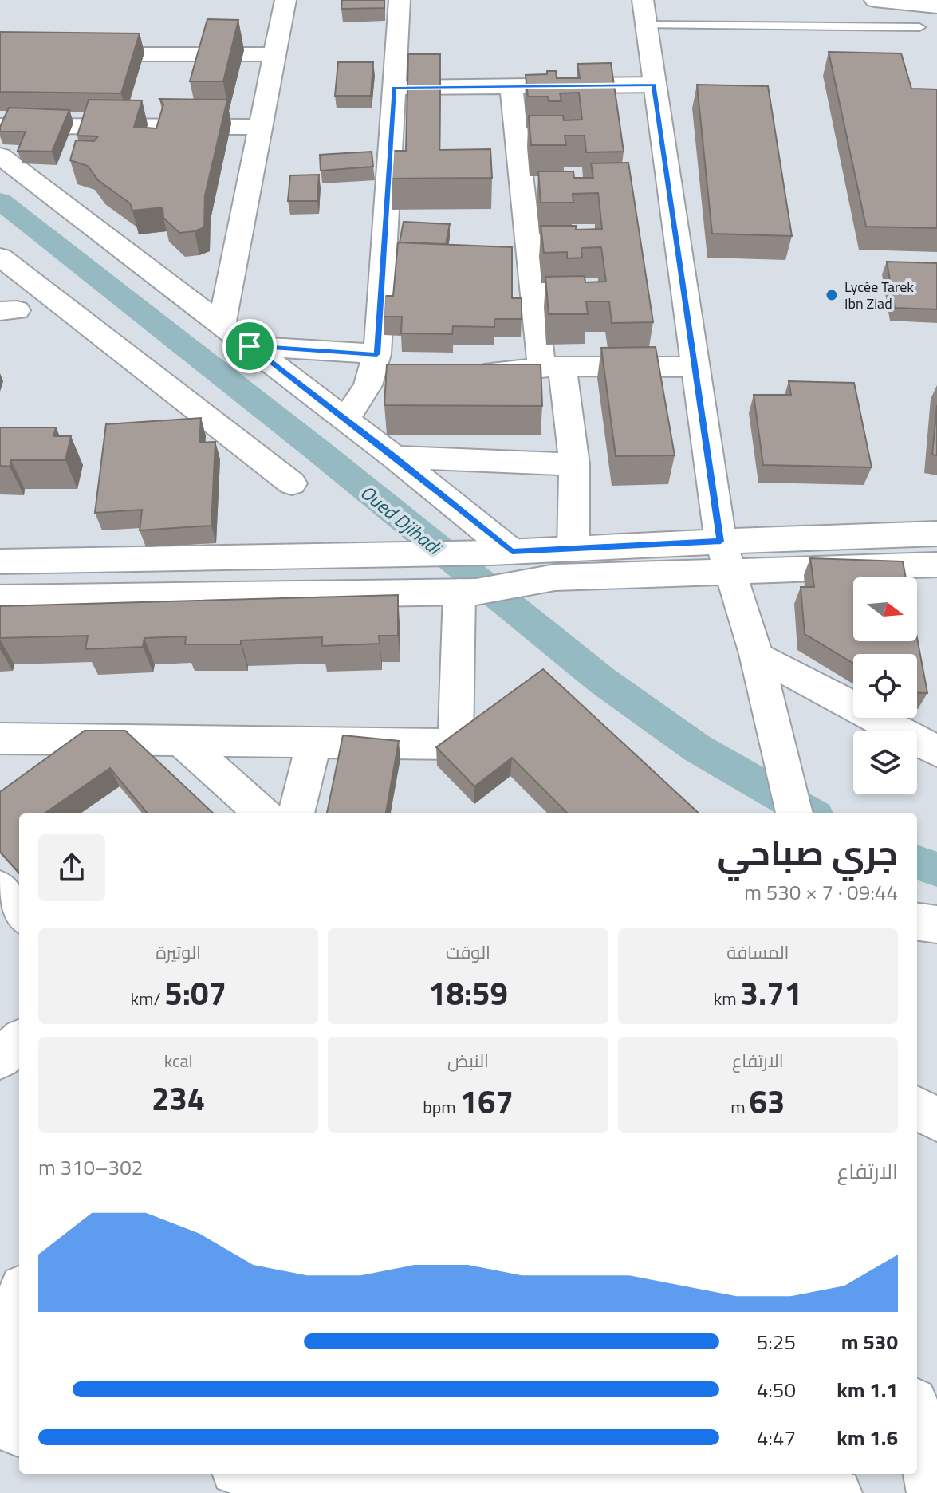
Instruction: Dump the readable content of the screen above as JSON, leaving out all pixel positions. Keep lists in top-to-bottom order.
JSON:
{
  "water": ["Oued Djihadi"],
  "places": ["Lycée Tarek Ibn Ziad"],
  "north": "right",
  "page": {
    "heading": ["جري صباحي", "09:44 · 7 × 530 m"],
    "stats": [
      ["المسافة", "3.71 km"],
      ["الوقت", "18:59"],
      ["الوتيرة", "5:07 /km"],
      ["الارتفاع", "63 m"],
      ["النبض", "167 bpm"],
      ["kcal", "234"]
    ],
    "chart": ["الارتفاع", "302–310 m"],
    "list": [
      {
        "name": "530 m",
        "note": "5:25"
      },
      {
        "name": "1.1 km",
        "note": "4:50"
      },
      {
        "name": "1.6 km",
        "note": "4:47"
      }
    ]
  }
}
